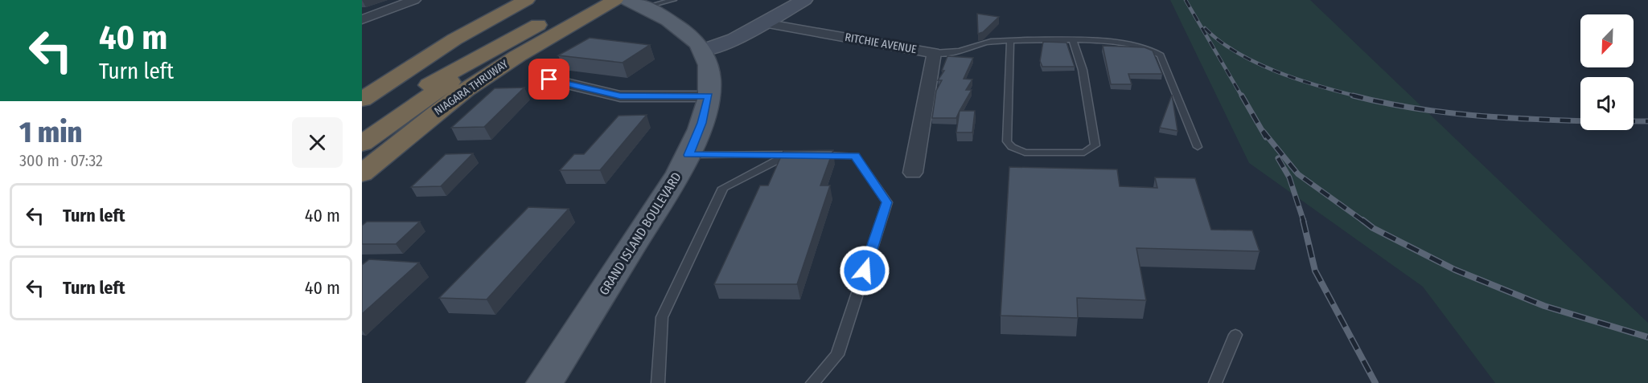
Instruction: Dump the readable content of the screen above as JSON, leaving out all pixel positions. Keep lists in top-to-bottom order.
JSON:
{
  "streets": {
    "highway": ["NIAGARA THRUWAY"],
    "main road": ["GRAND ISLAND BOULEVARD"],
    "street": ["RITCHIE AVENUE"]
  },
  "north": "bottom left",
  "page": {
    "turn": ["40 m", "Turn left"],
    "heading": ["1 min", "300 m · 07:32"],
    "list": [
      {
        "name": "Turn left",
        "value": "40 m"
      },
      {
        "name": "Turn left",
        "value": "40 m"
      }
    ]
  }
}
